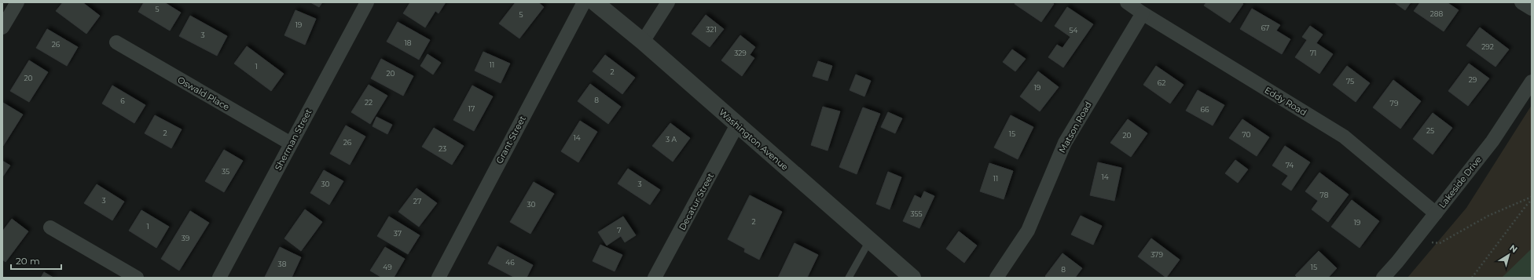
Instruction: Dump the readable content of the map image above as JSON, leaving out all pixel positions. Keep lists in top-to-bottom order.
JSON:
{
  "streets": {
    "street": [
      "Oswald Place",
      "Eddy Road",
      "Matson Road",
      "Sherman Street",
      "Grant Street",
      "Washington Avenue",
      "Lakeside Drive",
      "Decatur Street"
    ]
  },
  "crossings": [
    ["Oswald Place", "Sherman Street"],
    ["Eddy Road", "Matson Road"],
    ["Eddy Road", "Lakeside Drive"],
    ["Washington Avenue", "Decatur Street"]
  ],
  "house_numbers": [
    "5",
    "288",
    "5",
    "19",
    "67",
    "321",
    "54",
    "3",
    "18",
    "26",
    "292",
    "329",
    "71",
    "11",
    "1",
    "2",
    "20",
    "20",
    "29",
    "75",
    "62",
    "19",
    "8",
    "6",
    "22",
    "79",
    "17",
    "66",
    "25",
    "2",
    "15",
    "70",
    "20",
    "14",
    "3 A",
    "26",
    "23",
    "74",
    "35",
    "14",
    "11",
    "30",
    "3",
    "78",
    "3",
    "27",
    "30",
    "355",
    "2",
    "19",
    "1",
    "7",
    "37",
    "39",
    "379",
    "46",
    "38",
    "49",
    "15",
    "8"
  ],
  "scale_bar": "20 m",
  "north": "top right"
}
